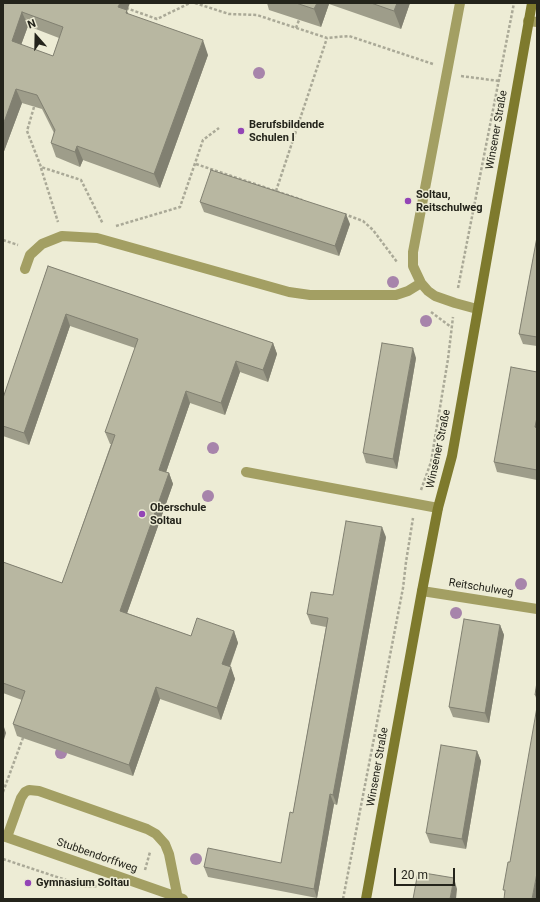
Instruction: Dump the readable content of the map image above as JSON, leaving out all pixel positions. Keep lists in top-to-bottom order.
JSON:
{
  "streets": {
    "main road": ["Winsener Straße"],
    "street": ["Reitschulweg", "Stubbendorffweg"]
  },
  "crossings": [
    ["Winsener Straße", "Reitschulweg"]
  ],
  "places": [
    "Berufsbildende Schulen I",
    "Soltau, Reitschulweg",
    "Oberschule Soltau",
    "Gymnasium Soltau"
  ],
  "scale_bar": "20 m",
  "north": "top"
}
